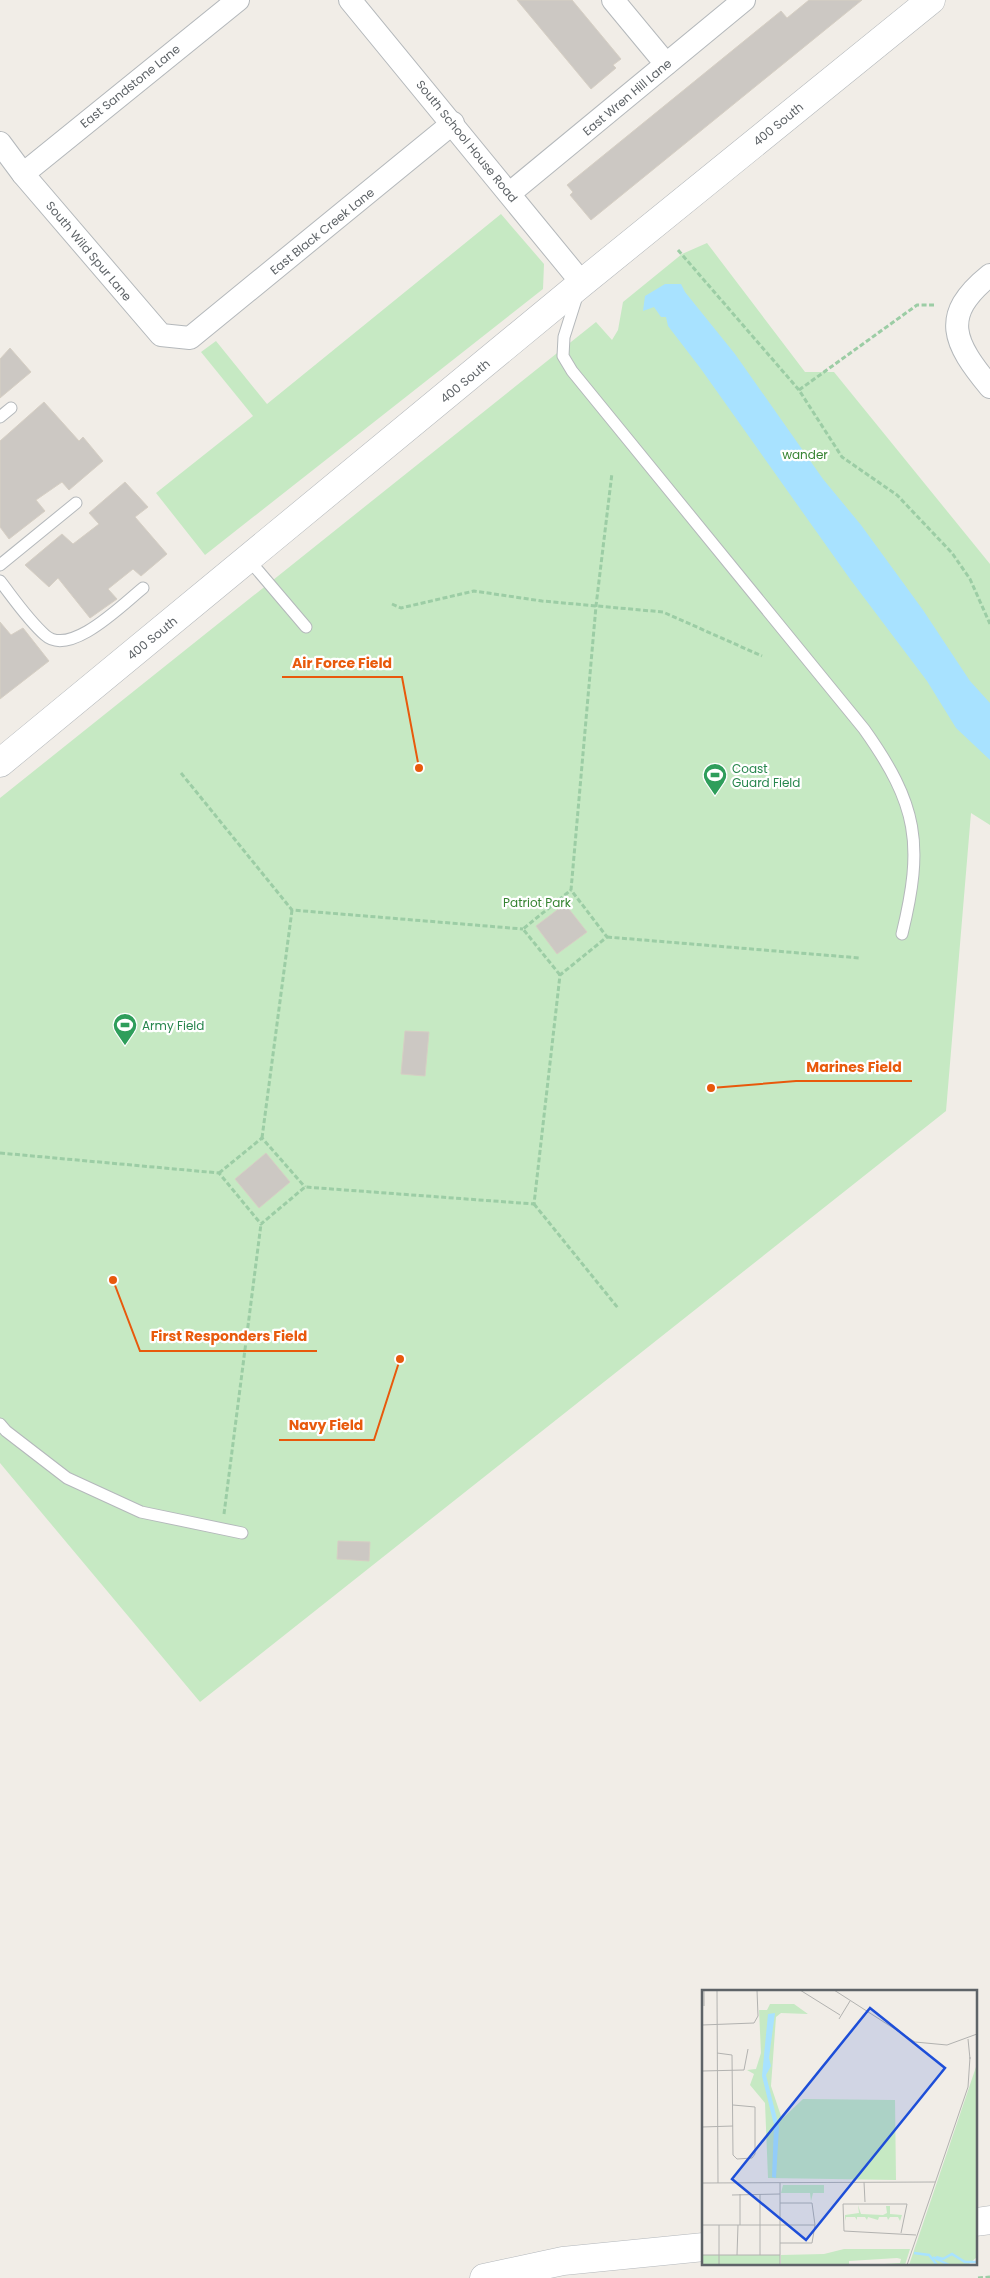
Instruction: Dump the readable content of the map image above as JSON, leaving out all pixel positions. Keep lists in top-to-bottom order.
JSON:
{
  "streets": {
    "street": [
      "East Sandstone Lane",
      "East Wren Hill Lane",
      "400 South",
      "South School House Road",
      "East Black Creek Lane",
      "South Wild Spur Lane"
    ]
  },
  "crossings": [
    ["East Sandstone Lane", "South Wild Spur Lane"],
    ["East Wren Hill Lane", "South School House Road"],
    ["400 South", "South School House Road"],
    ["South School House Road", "East Black Creek Lane"],
    ["East Black Creek Lane", "South Wild Spur Lane"]
  ],
  "parks": ["wander", "Patriot Park"],
  "places": {
    "other": [
      "Air Force Field",
      "Marines Field",
      "First Responders Field",
      "Navy Field"
    ],
    "sports": ["Coast Guard Field", "Army Field"]
  }
}
